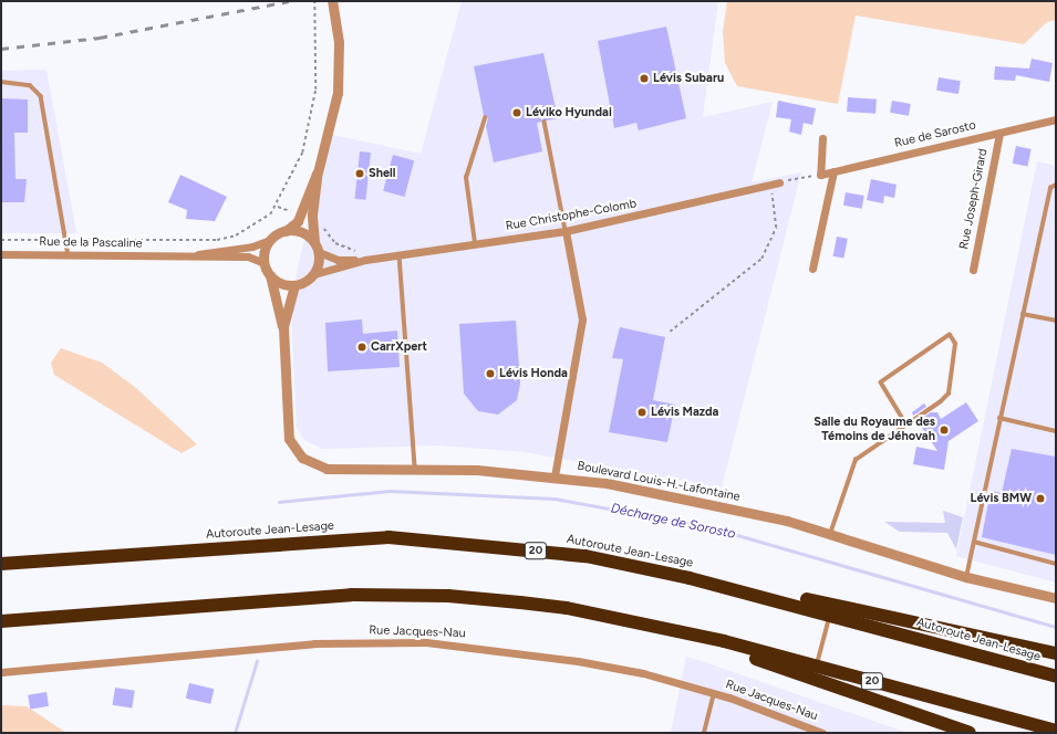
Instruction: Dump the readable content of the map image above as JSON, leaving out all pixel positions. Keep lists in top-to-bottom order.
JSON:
{
  "streets": {
    "highway": ["Autoroute Jean-Lesage", "20"],
    "street": [
      "Rue de Sarosto",
      "Rue Joseph-Girard",
      "Rue Christophe-Colomb",
      "Rue de la Pascaline",
      "Boulevard Louis-H.-Lafontaine",
      "Rue Jacques-Nau"
    ]
  },
  "crossings": [
    ["Rue de Sarosto", "Rue Joseph-Girard"],
    ["Rue Christophe-Colomb", "Rue de la Pascaline"],
    ["Rue Christophe-Colomb", "Boulevard Louis-H.-Lafontaine"],
    ["Rue de la Pascaline", "Boulevard Louis-H.-Lafontaine"]
  ],
  "water": ["Décharge de Sorosto"],
  "places": [
    "Lévis Subaru",
    "Léviko Hyundai",
    "Shell",
    "CarrXpert",
    "Lévis Honda",
    "Lévis Mazda",
    "Salle du Royaume des Témoins de Jéhovah",
    "Lévis BMW"
  ]
}
